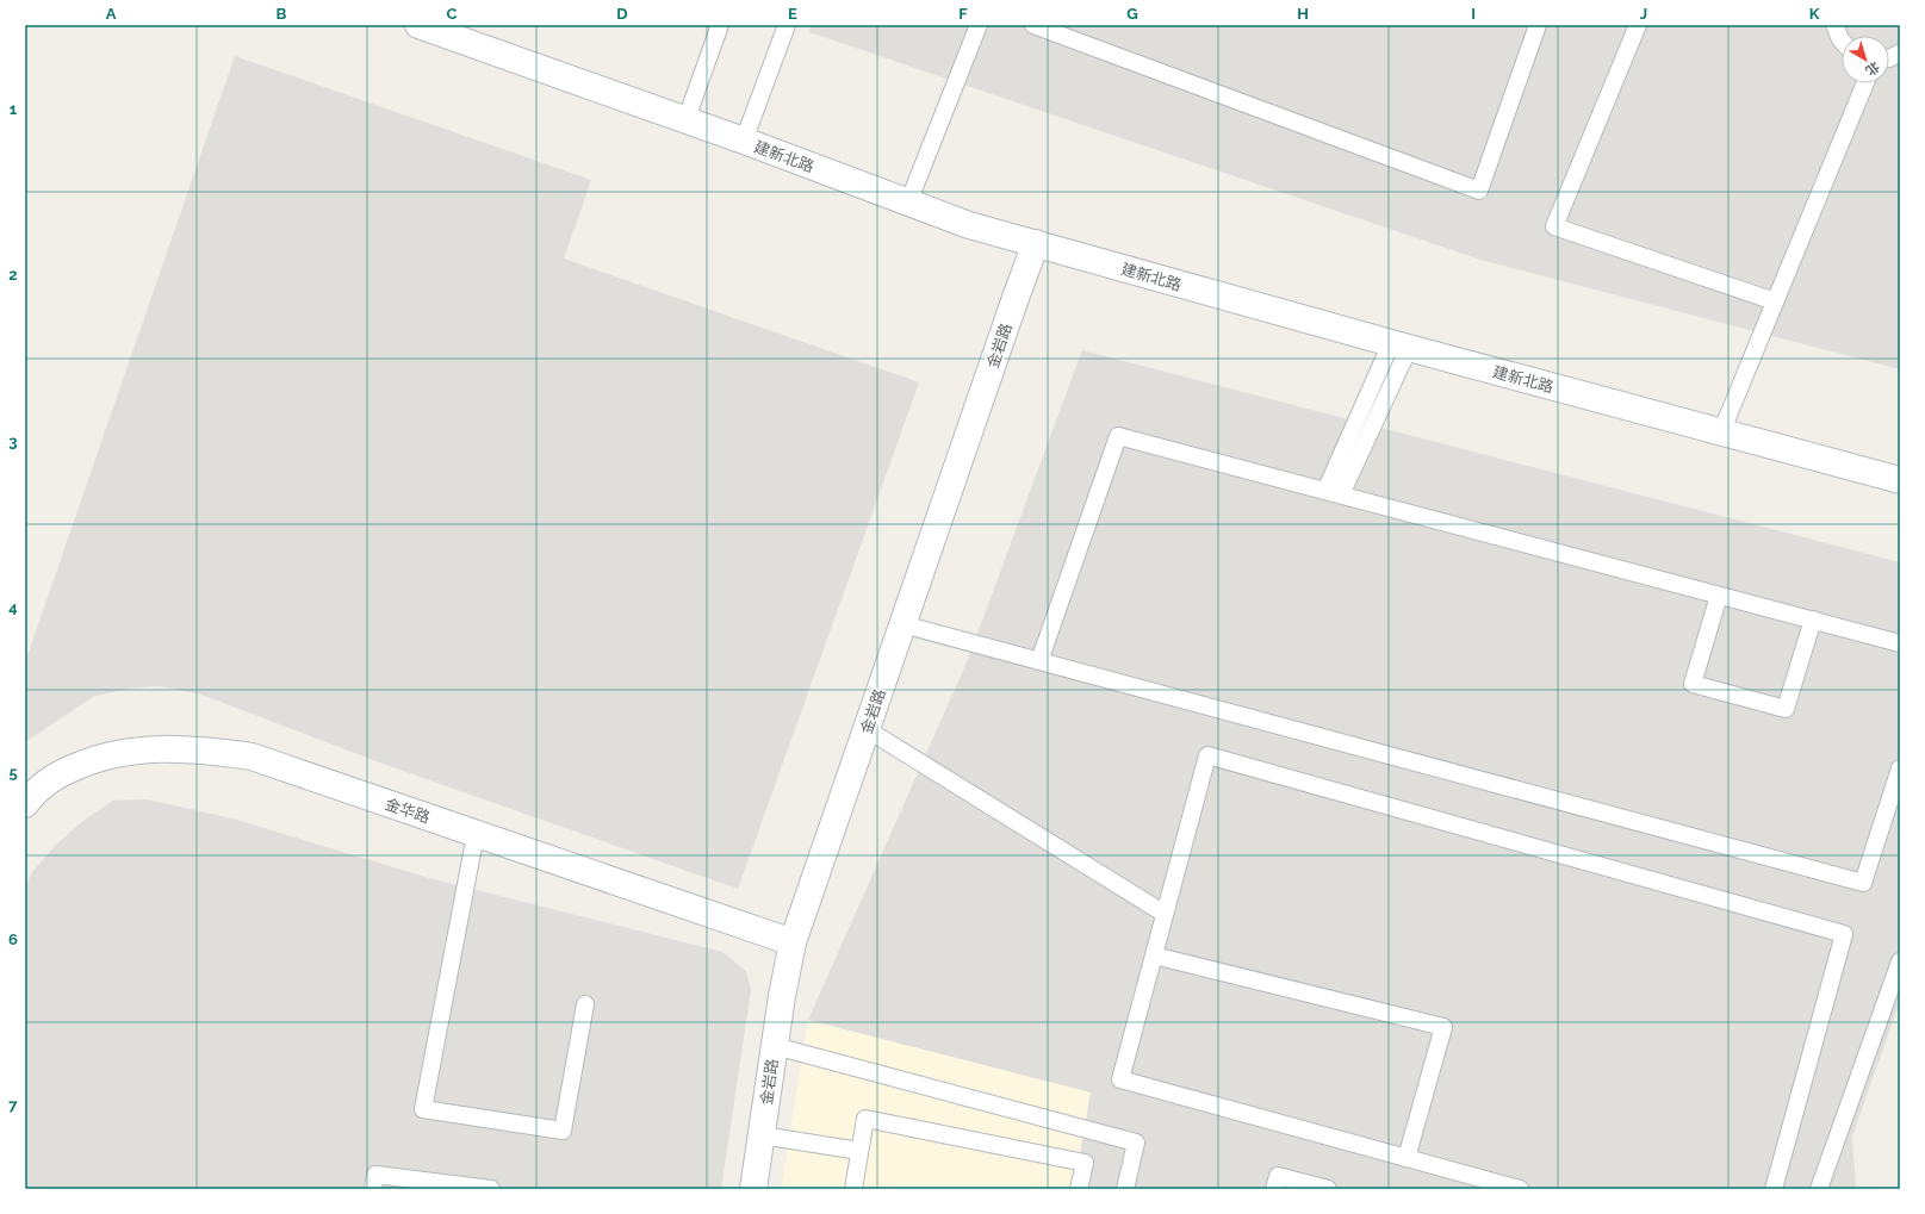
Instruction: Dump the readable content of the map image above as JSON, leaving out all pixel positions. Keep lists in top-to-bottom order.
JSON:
{
  "streets": {
    "street": ["建新北路", "金岩路", "金华路"]
  },
  "crossings": [
    ["建新北路", "金岩路"],
    ["金岩路", "金华路"]
  ],
  "north": "bottom right",
  "grid": {
    "columns": [
      "A",
      "B",
      "C",
      "D",
      "E",
      "F",
      "G",
      "H",
      "I",
      "J",
      "K"
    ],
    "rows": [
      "1",
      "2",
      "3",
      "4",
      "5",
      "6",
      "7"
    ]
  }
}
